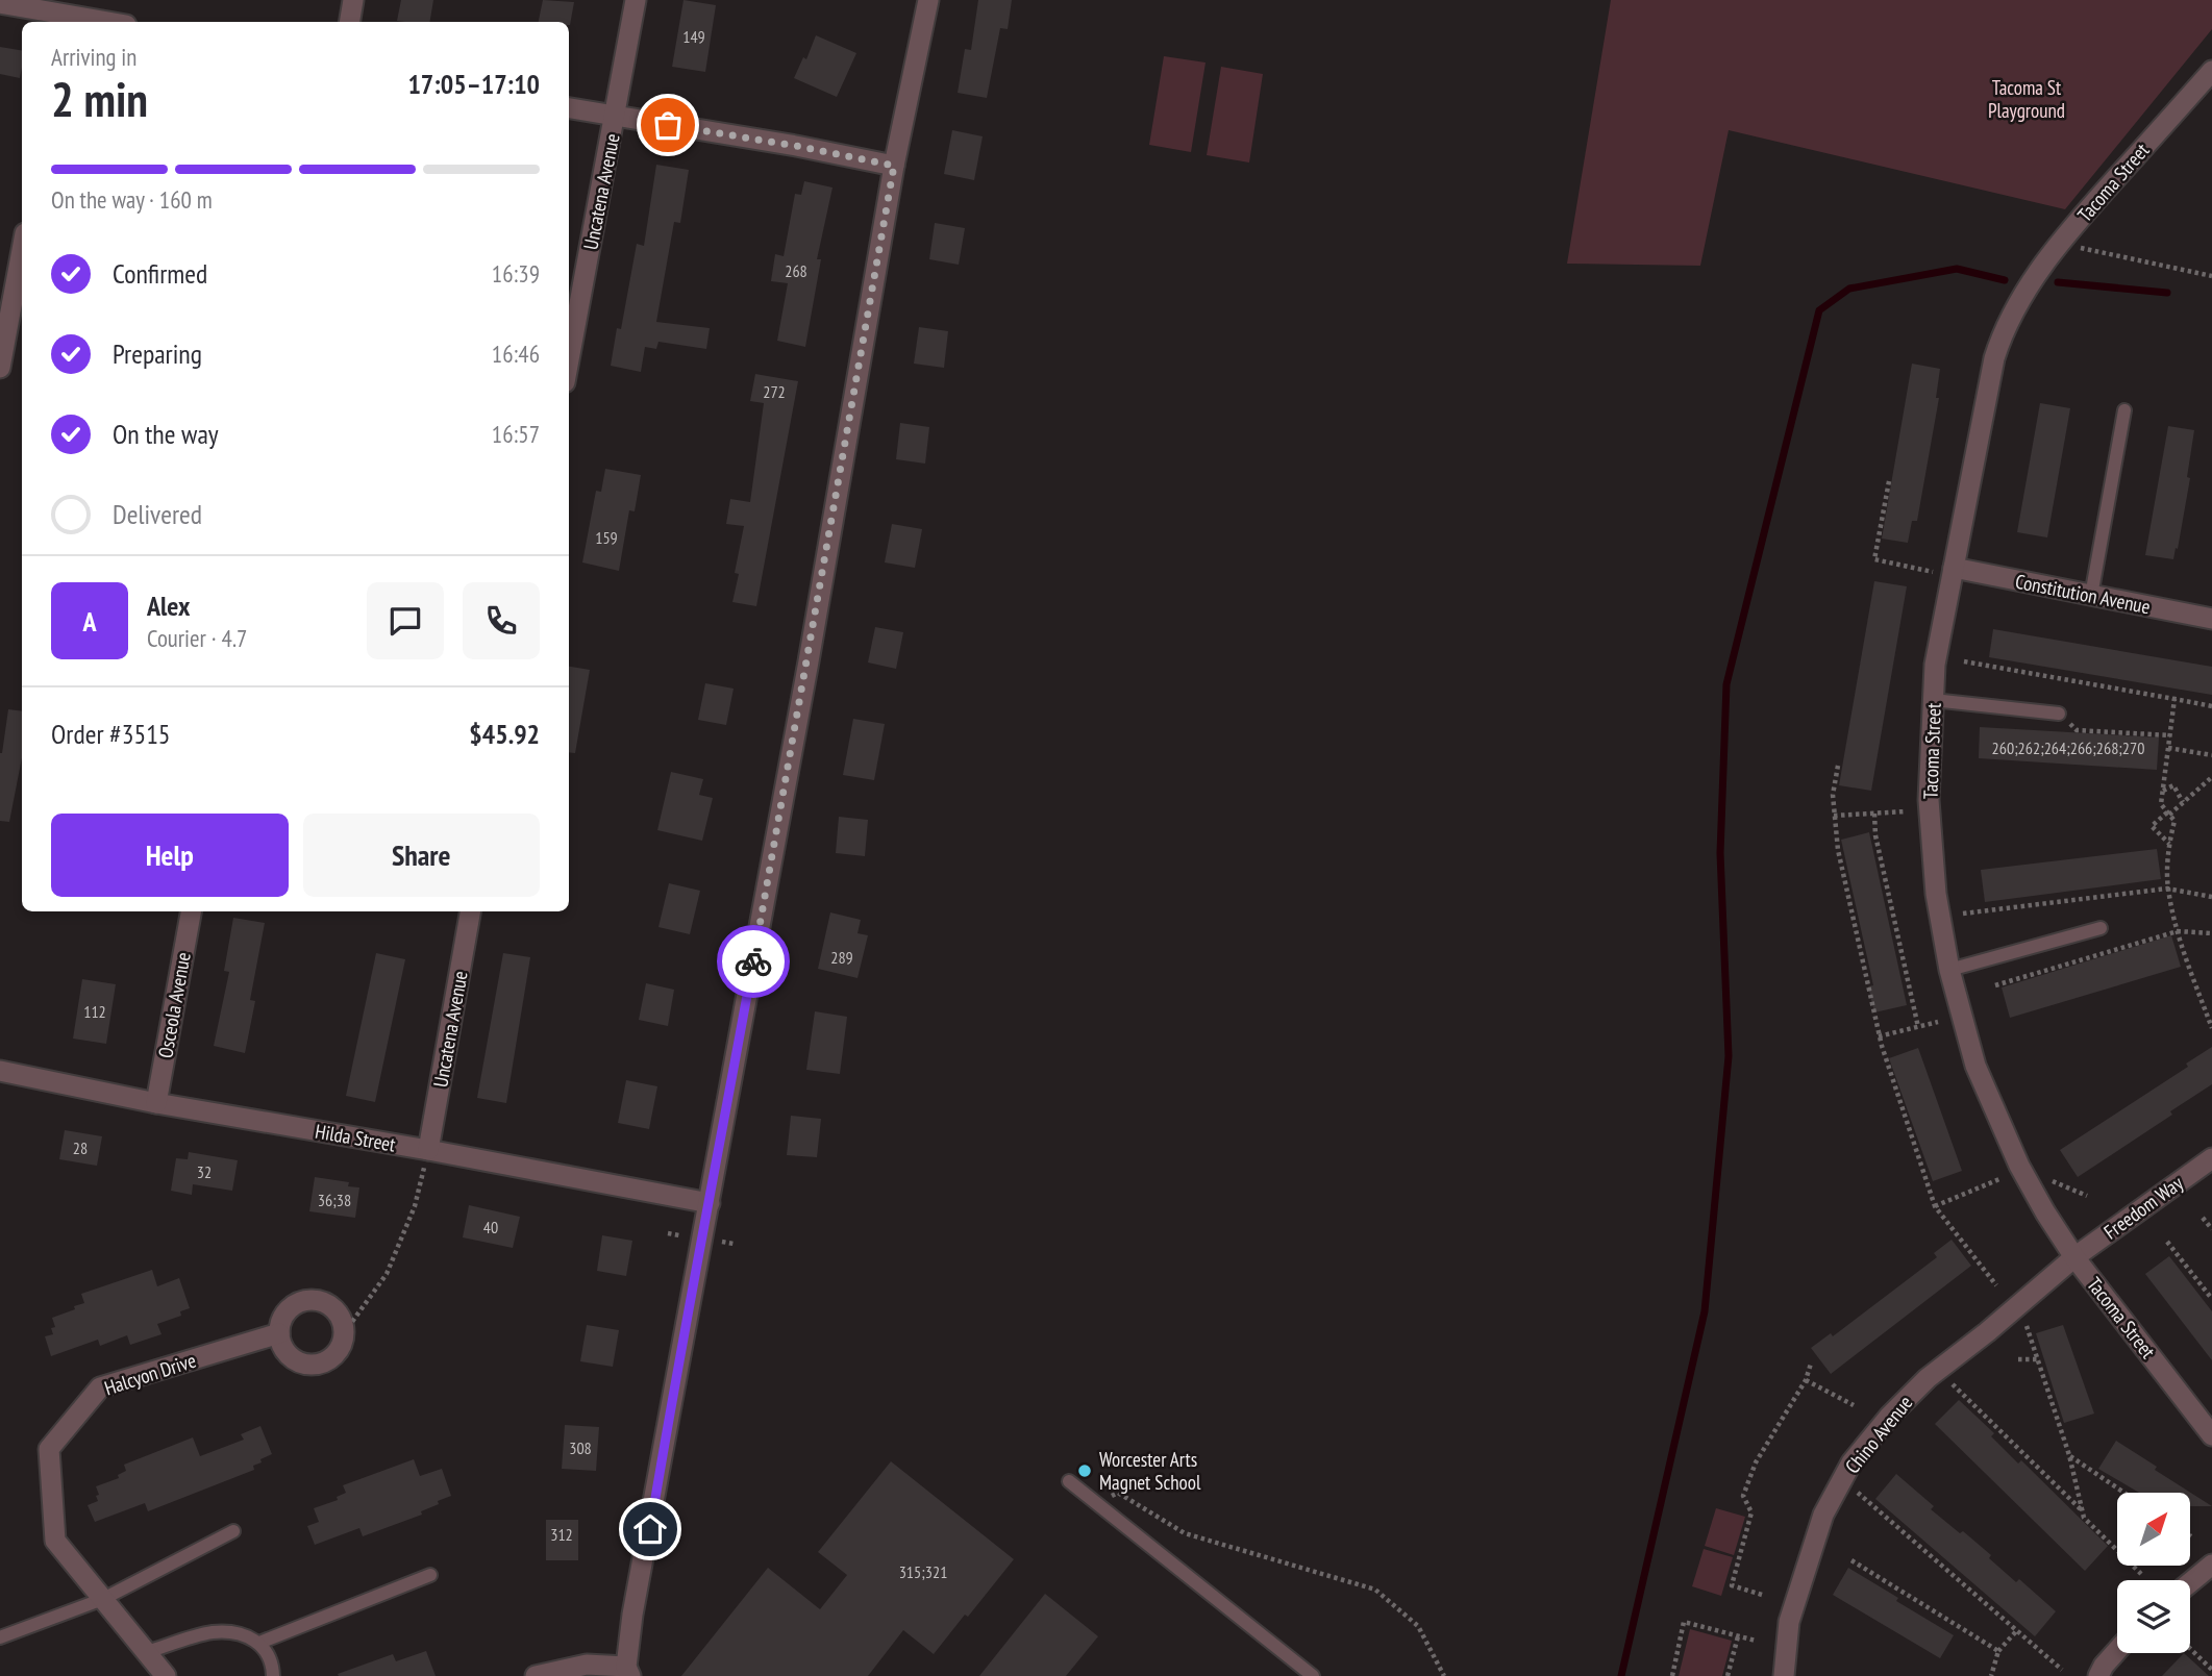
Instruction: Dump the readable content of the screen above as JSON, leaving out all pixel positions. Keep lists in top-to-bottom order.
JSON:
{
  "streets": {
    "street": [
      "Tacoma Street",
      "Uncatena Avenue",
      "Constitution Avenue",
      "Osceola Avenue",
      "Hilda Street",
      "Freedom Way",
      "Halcyon Drive",
      "Chino Avenue"
    ]
  },
  "crossings": [
    ["Tacoma Street", "Constitution Avenue"],
    ["Tacoma Street", "Freedom Way"],
    ["Tacoma Street", "Chino Avenue"],
    ["Uncatena Avenue", "Hilda Street"],
    ["Osceola Avenue", "Hilda Street"],
    ["Freedom Way", "Chino Avenue"]
  ],
  "parks": ["Tacoma St Playground"],
  "places": ["Worcester Arts Magnet School"],
  "house_numbers": [
    "149",
    "268",
    "272",
    "159",
    "260;262;264;266;268;270",
    "289",
    "112",
    "28",
    "32",
    "36;38",
    "40",
    "308",
    "312",
    "315;321"
  ],
  "north": "top right",
  "page": {
    "heading": ["2 min", "Arriving in", "17:05–17:10"],
    "panel": [
      "Alex",
      "Courier · 4.7",
      "Order #3515",
      "$45.92"
    ],
    "bar": "On the way · 160 m",
    "list": [
      ["Confirmed", "16:39"],
      ["Preparing", "16:46"],
      ["On the way", "16:57"],
      "Delivered"
    ],
    "round": "A",
    "buttons": ["Help", "Share"]
  }
}
